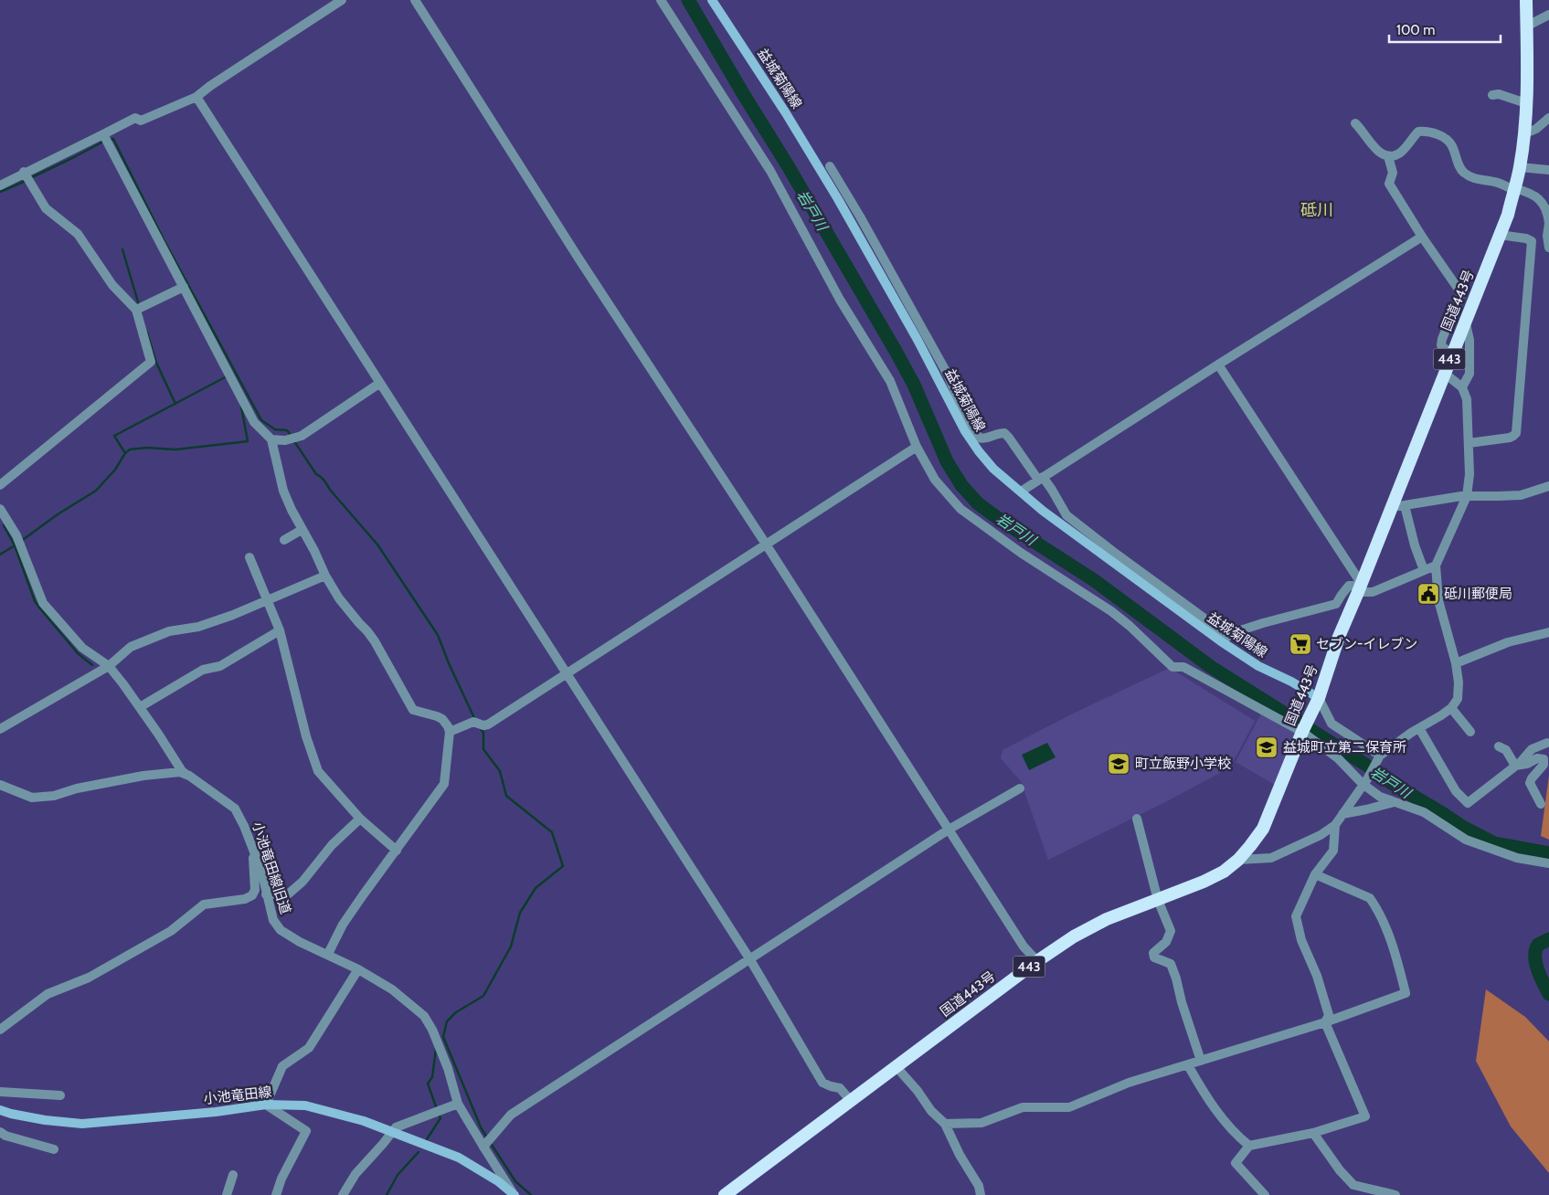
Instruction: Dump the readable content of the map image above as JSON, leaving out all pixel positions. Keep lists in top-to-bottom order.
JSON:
{
  "streets": {
    "highway": ["国道443号", "443"],
    "main road": ["益城菊陽線", "小池竜田線"],
    "street": ["小池竜田線旧道"]
  },
  "crossings": [
    ["益城菊陽線", "国道443号"],
    ["小池竜田線旧道", "小池竜田線"]
  ],
  "districts": ["砥川"],
  "water": ["岩戸川"],
  "places": {
    "public building": ["砥川郵便局"],
    "supermarket": ["セブン-イレブン"],
    "school or university": ["益城町立第二保育所", "町立飯野小学校"]
  },
  "scale_bar": "100 m"
}
